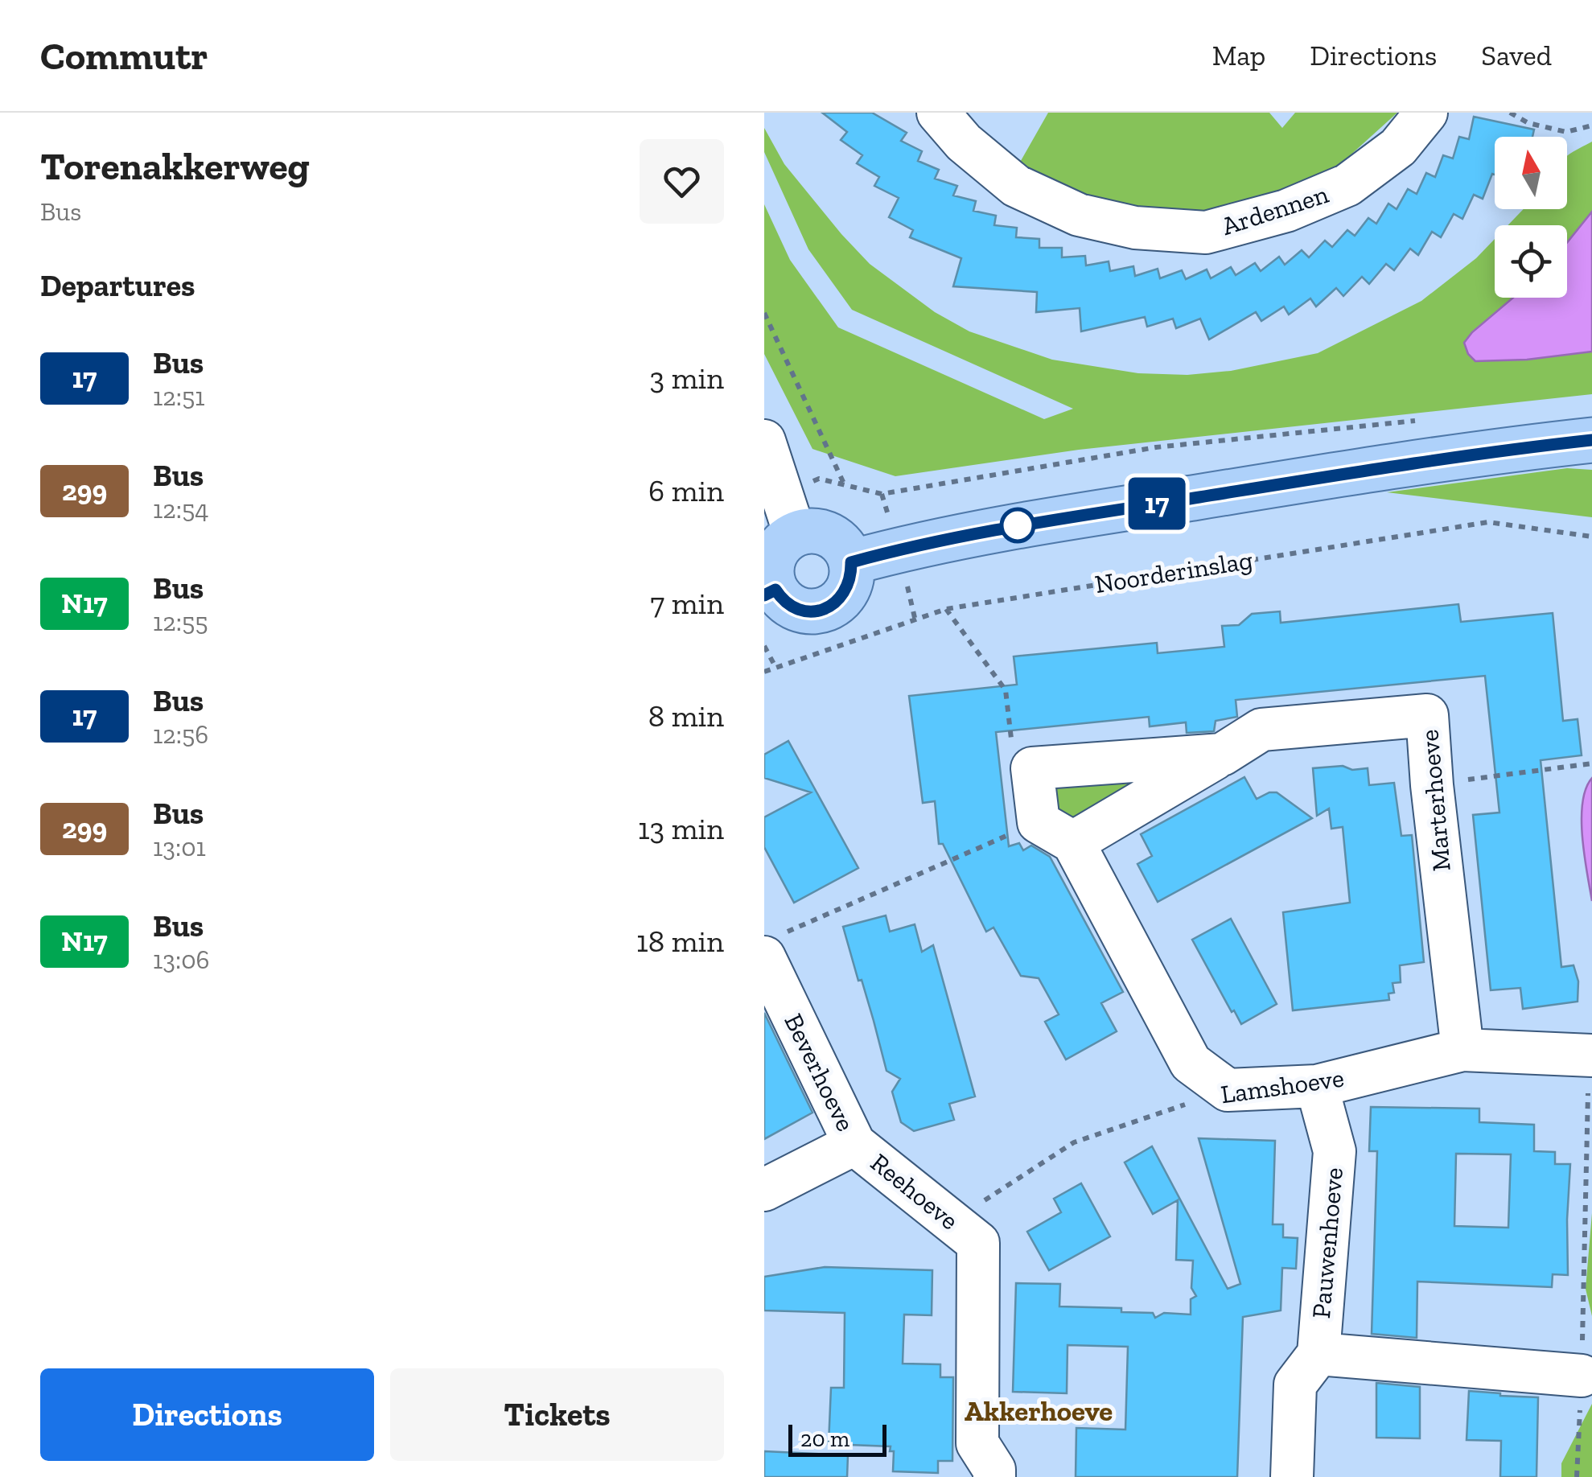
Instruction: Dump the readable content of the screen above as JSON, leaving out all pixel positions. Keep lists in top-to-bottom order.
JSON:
{
  "streets": {
    "street": [
      "Ardennen",
      "Marterhoeve",
      "Beverhoeve",
      "Lamshoeve",
      "Reehoeve",
      "Pauwenhoeve"
    ],
    "path": ["Noorderinslag"]
  },
  "crossings": [
    ["Marterhoeve", "Lamshoeve"],
    ["Beverhoeve", "Reehoeve"],
    ["Lamshoeve", "Reehoeve"],
    ["Lamshoeve", "Pauwenhoeve"]
  ],
  "districts": ["Akkerhoeve"],
  "lines": ["bus line 17"],
  "scale_bar": "20 m",
  "north": "top",
  "page": {
    "header": "Commutr",
    "nav": ["Map", "Directions", "Saved"],
    "heading": [
      ["Torenakkerweg", "Bus"],
      "Departures"
    ],
    "on_map": "17",
    "list": [
      {
        "mark": "17",
        "name": "Bus",
        "note": "12:51",
        "value": "3 min"
      },
      {
        "mark": "299",
        "name": "Bus",
        "note": "12:54",
        "value": "6 min"
      },
      {
        "mark": "N17",
        "name": "Bus",
        "note": "12:55",
        "value": "7 min"
      },
      {
        "mark": "17",
        "name": "Bus",
        "note": "12:56",
        "value": "8 min"
      },
      {
        "mark": "299",
        "name": "Bus",
        "note": "13:01",
        "value": "13 min"
      },
      {
        "mark": "N17",
        "name": "Bus",
        "note": "13:06",
        "value": "18 min"
      }
    ],
    "buttons": ["Directions", "Tickets"],
    "scale": "20 m"
  }
}
